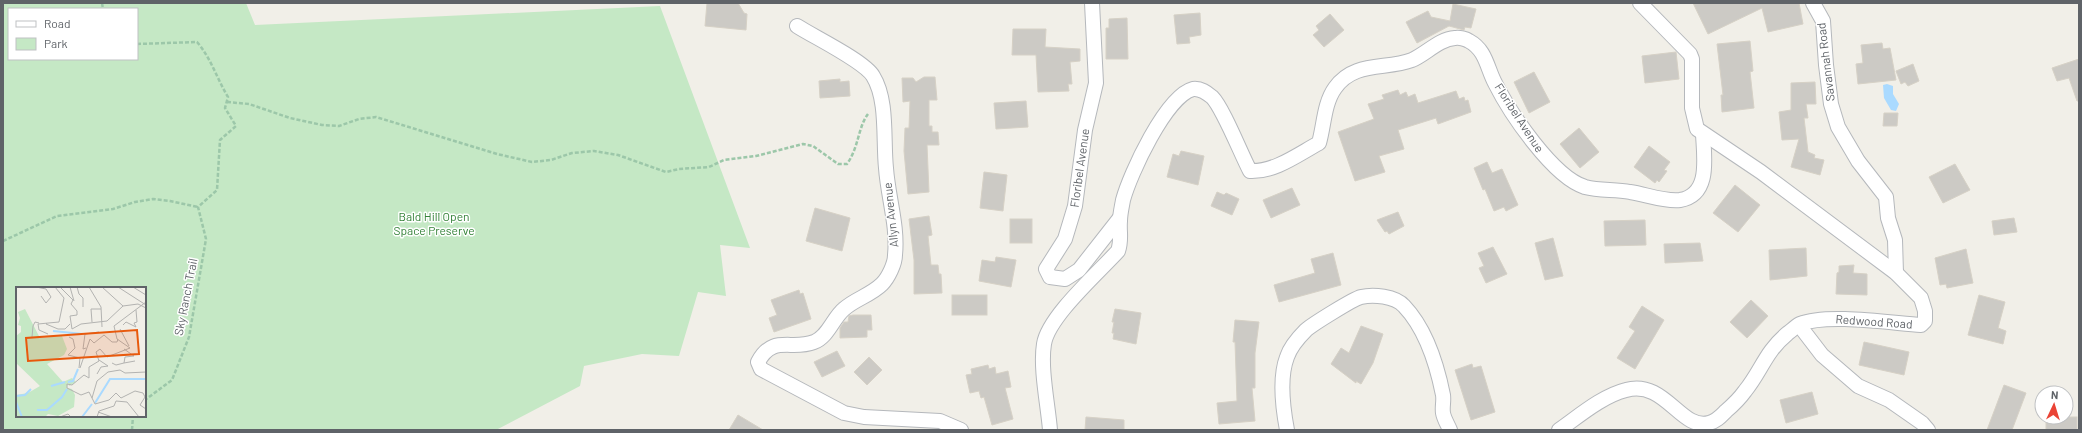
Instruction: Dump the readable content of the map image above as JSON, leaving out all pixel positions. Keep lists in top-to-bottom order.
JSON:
{
  "streets": {
    "street": [
      "Savannah Road",
      "Floribel Avenue",
      "Allyn Avenue",
      "Redwood Road"
    ],
    "path": ["Sky Ranch Trail"]
  },
  "crossings": [
    ["Savannah Road", "Redwood Road"],
    ["Floribel Avenue", "Redwood Road"]
  ],
  "parks": ["Bald Hill Open Space Preserve"],
  "legend": ["Road", "Park"],
  "north": "top"
}
